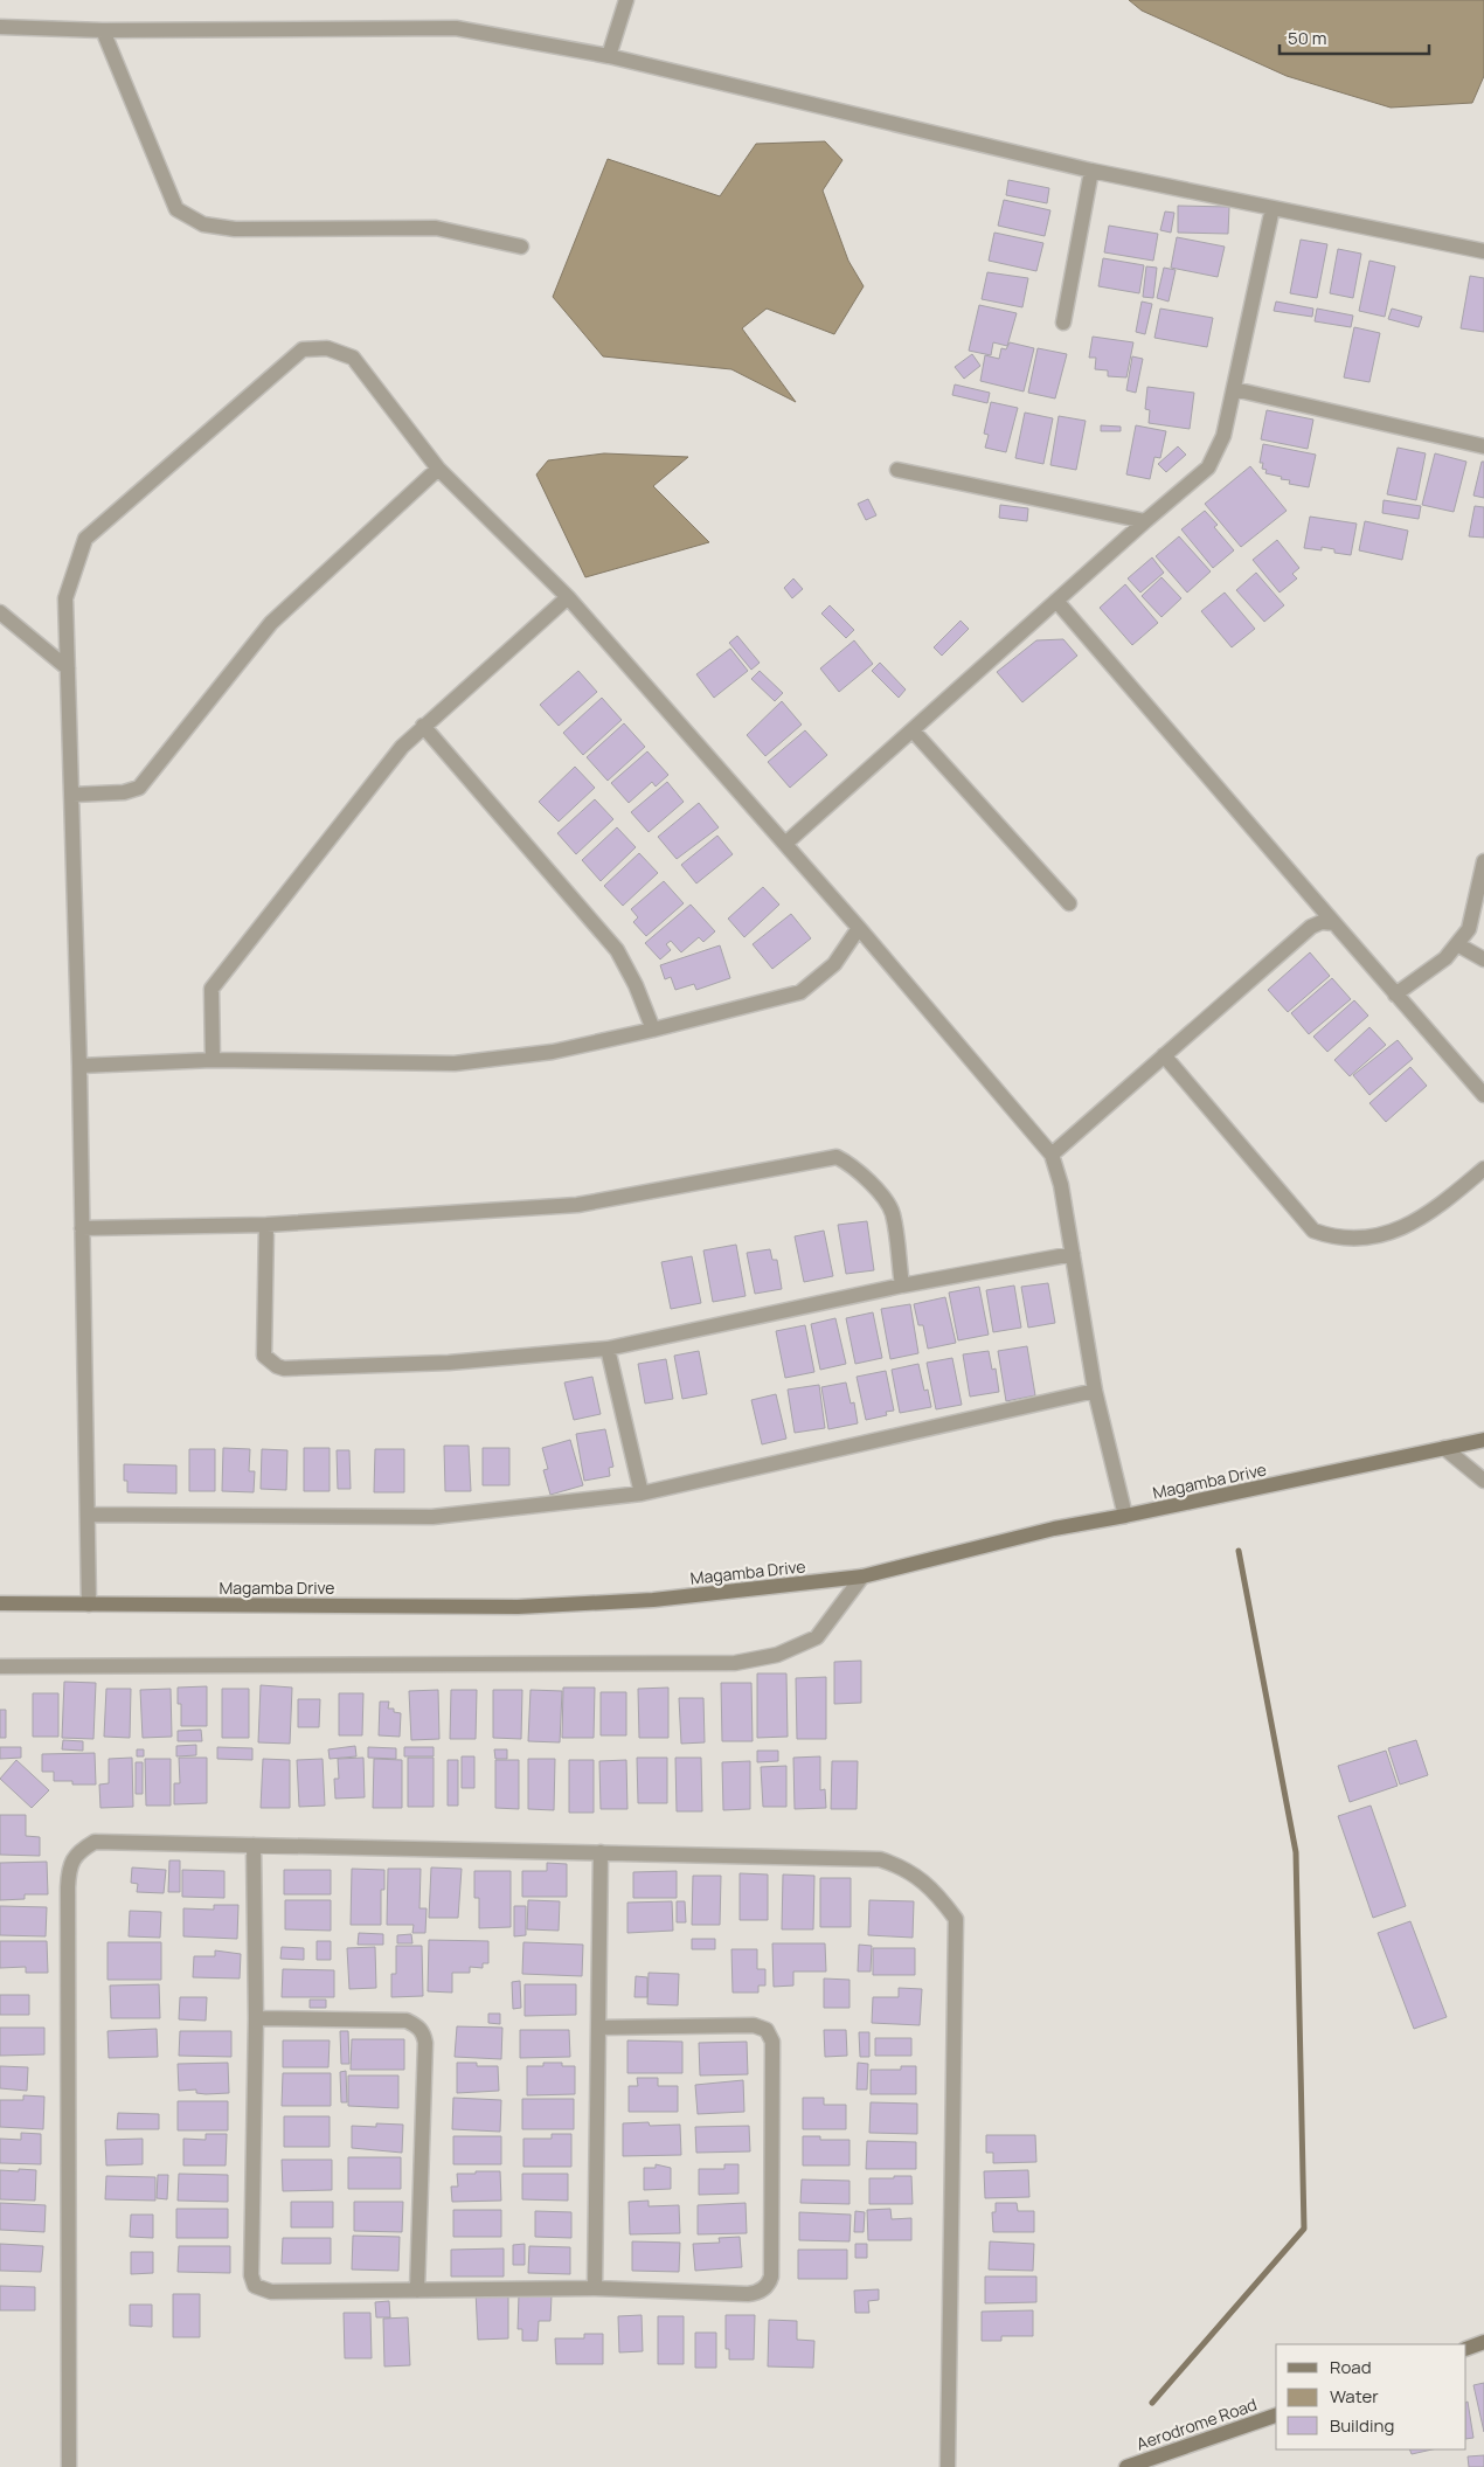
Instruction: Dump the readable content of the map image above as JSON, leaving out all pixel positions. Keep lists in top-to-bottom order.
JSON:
{
  "streets": {
    "street": ["Magamba Drive", "Aerodrome Road"]
  },
  "legend": ["Road", "Water", "Building"],
  "scale_bar": "50 m"
}
